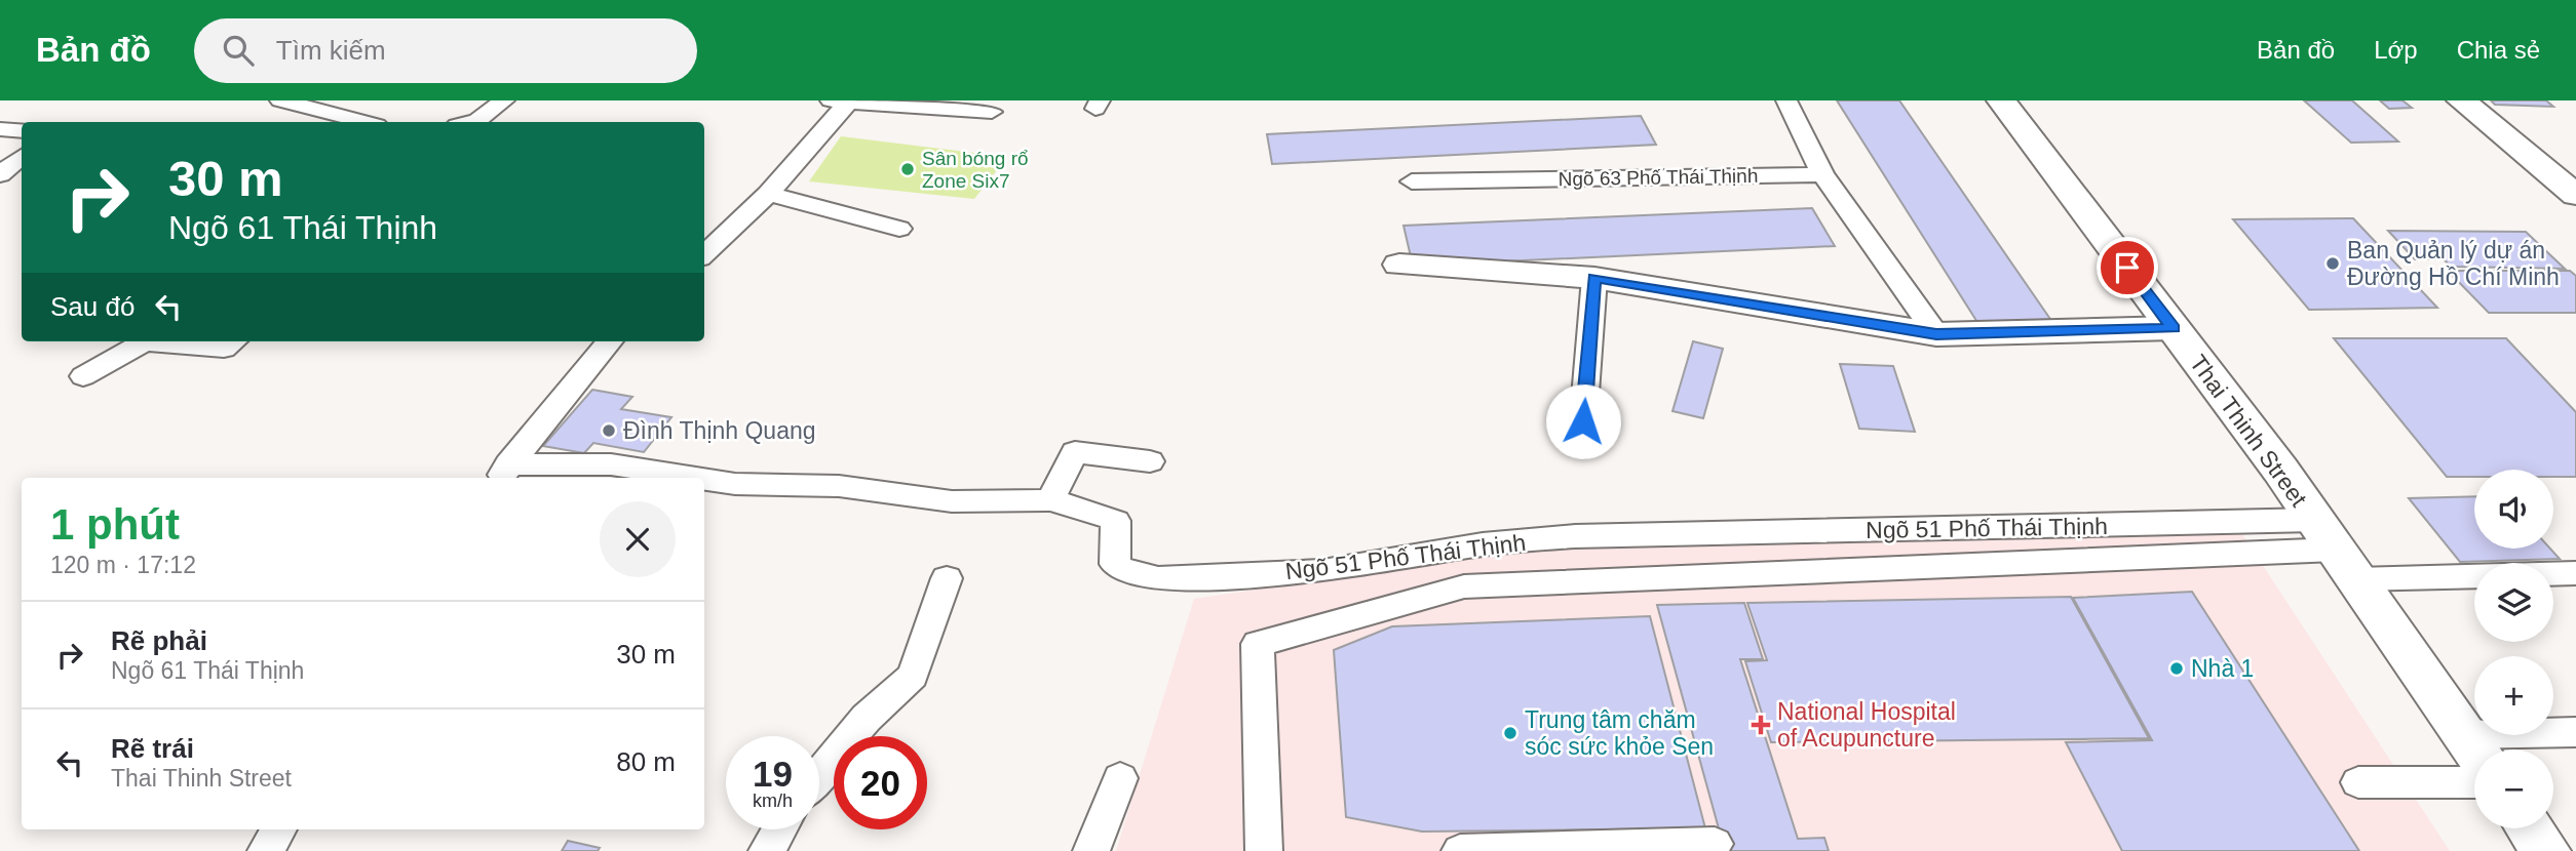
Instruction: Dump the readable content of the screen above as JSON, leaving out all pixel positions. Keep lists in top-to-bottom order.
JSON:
{
  "streets": {
    "street": ["Thai Thinh Street"],
    "lane": ["Ngõ 63 Phố Thái Thịnh", "Ngõ 51 Phố Thái Thịnh"]
  },
  "crossings": [
    ["Thai Thinh Street", "Ngõ 51 Phố Thái Thịnh"]
  ],
  "places": {
    "other": [
      "Sân bóng rổ Zone Six7",
      "Ban Quản lý dự án Đường Hồ Chí Minh",
      "Đình Thịnh Quang",
      "Nhà 1",
      "Trung tâm chăm sóc sức khỏe Sen"
    ],
    "health": ["National Hospital of Acupuncture"]
  },
  "page": {
    "header": "Bản đồ",
    "search": "Tìm kiếm",
    "nav": ["Bản đồ", "Lớp", "Chia sẻ"],
    "turn": ["30 m", "Ngõ 61 Thái Thịnh"],
    "then": "Sau đó",
    "map_buttons": ["+", "−"],
    "heading": ["1 phút", "120 m · 17:12"],
    "list": [
      {
        "name": "Rẽ phải",
        "note": "Ngõ 61 Thái Thịnh",
        "value": "30 m"
      },
      {
        "name": "Rẽ trái",
        "note": "Thai Thinh Street",
        "value": "80 m"
      }
    ],
    "speed": "19 km/h",
    "limit": "20"
  }
}
